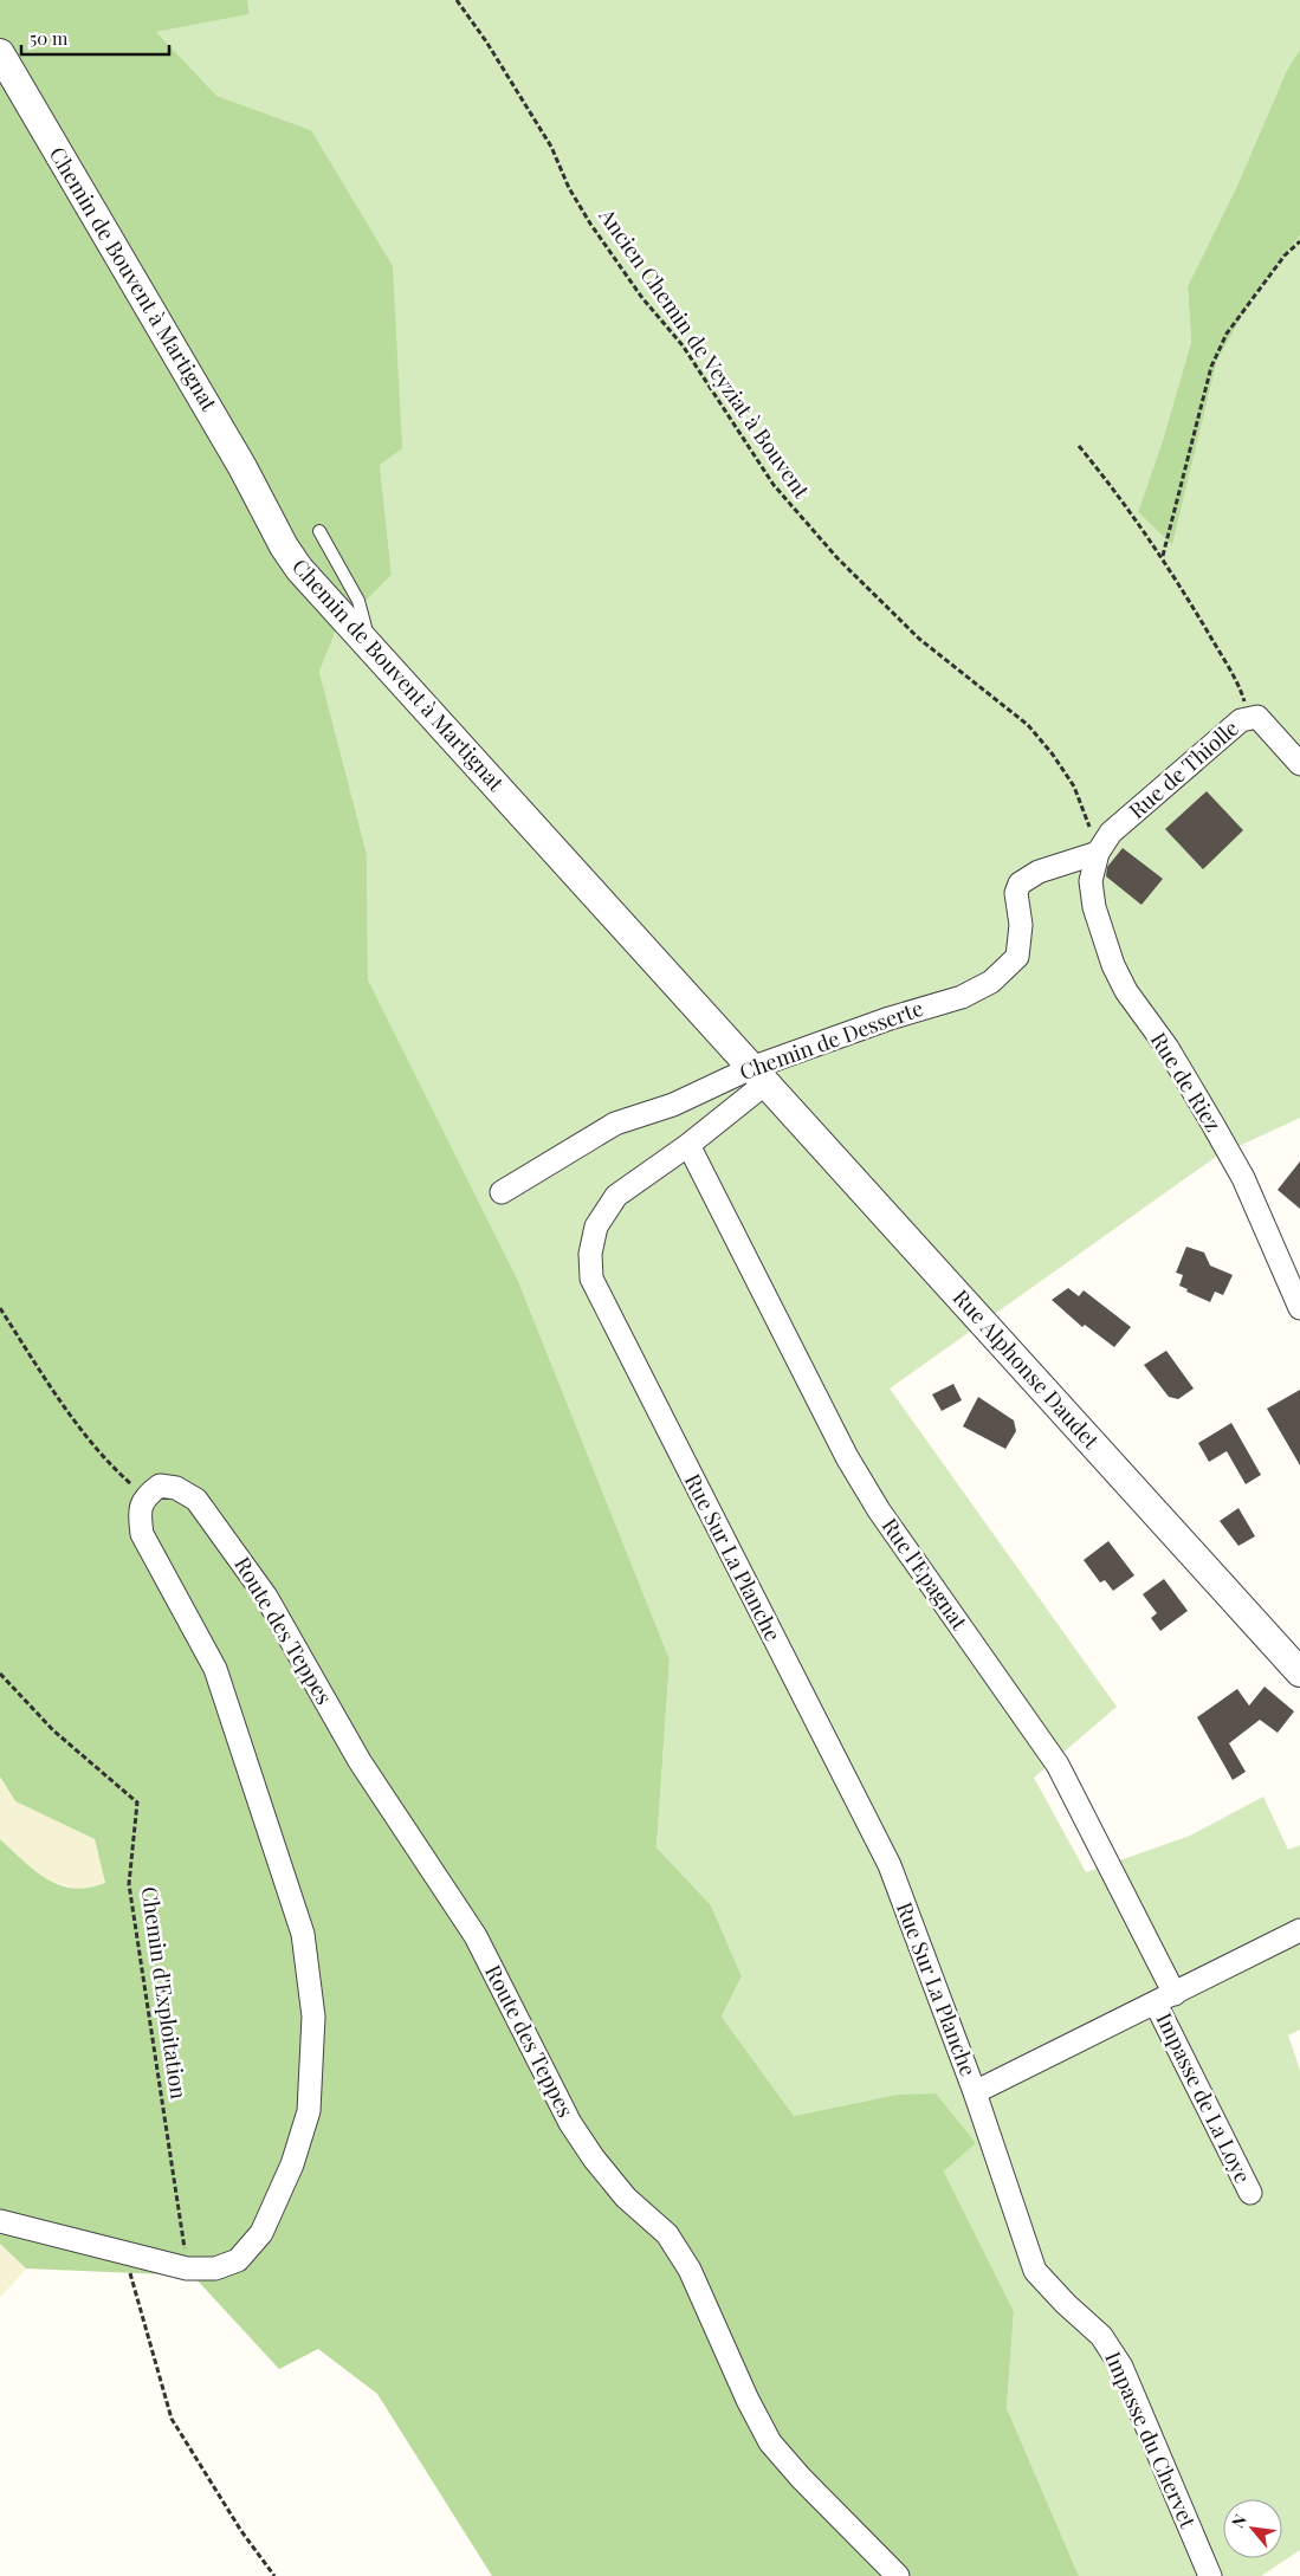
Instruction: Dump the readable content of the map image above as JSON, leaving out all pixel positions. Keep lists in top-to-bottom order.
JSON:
{
  "streets": {
    "street": [
      "Chemin de Bouvent à Martignat",
      "Rue de Thiolle",
      "Chemin de Desserte",
      "Rue de Riez",
      "Rue Alphonse Daudet",
      "Rue Sur La Planche",
      "Rue l'Epagnat",
      "Route des Teppes",
      "Impasse de La Loye",
      "Impasse du Chervet"
    ],
    "path": ["Ancien Chemin de Veyziat à Bouvent", "Chemin d'Exploitation"]
  },
  "crossings": [
    ["Chemin de Bouvent à Martignat", "Chemin de Desserte"],
    ["Chemin de Bouvent à Martignat", "Rue Alphonse Daudet"],
    ["Chemin de Bouvent à Martignat", "Rue Sur La Planche"],
    ["Ancien Chemin de Veyziat à Bouvent", "Rue de Thiolle"],
    ["Ancien Chemin de Veyziat à Bouvent", "Chemin de Desserte"],
    ["Ancien Chemin de Veyziat à Bouvent", "Rue de Riez"],
    ["Rue de Thiolle", "Chemin de Desserte"],
    ["Rue de Thiolle", "Rue de Riez"],
    ["Chemin de Desserte", "Rue de Riez"],
    ["Chemin de Desserte", "Rue Alphonse Daudet"],
    ["Chemin de Desserte", "Rue Sur La Planche"],
    ["Rue Alphonse Daudet", "Rue Sur La Planche"],
    ["Rue Sur La Planche", "Rue l'Epagnat"],
    ["Rue Sur La Planche", "Impasse du Chervet"],
    ["Rue l'Epagnat", "Impasse de La Loye"]
  ],
  "scale_bar": "50 m",
  "north": "top left"
}
